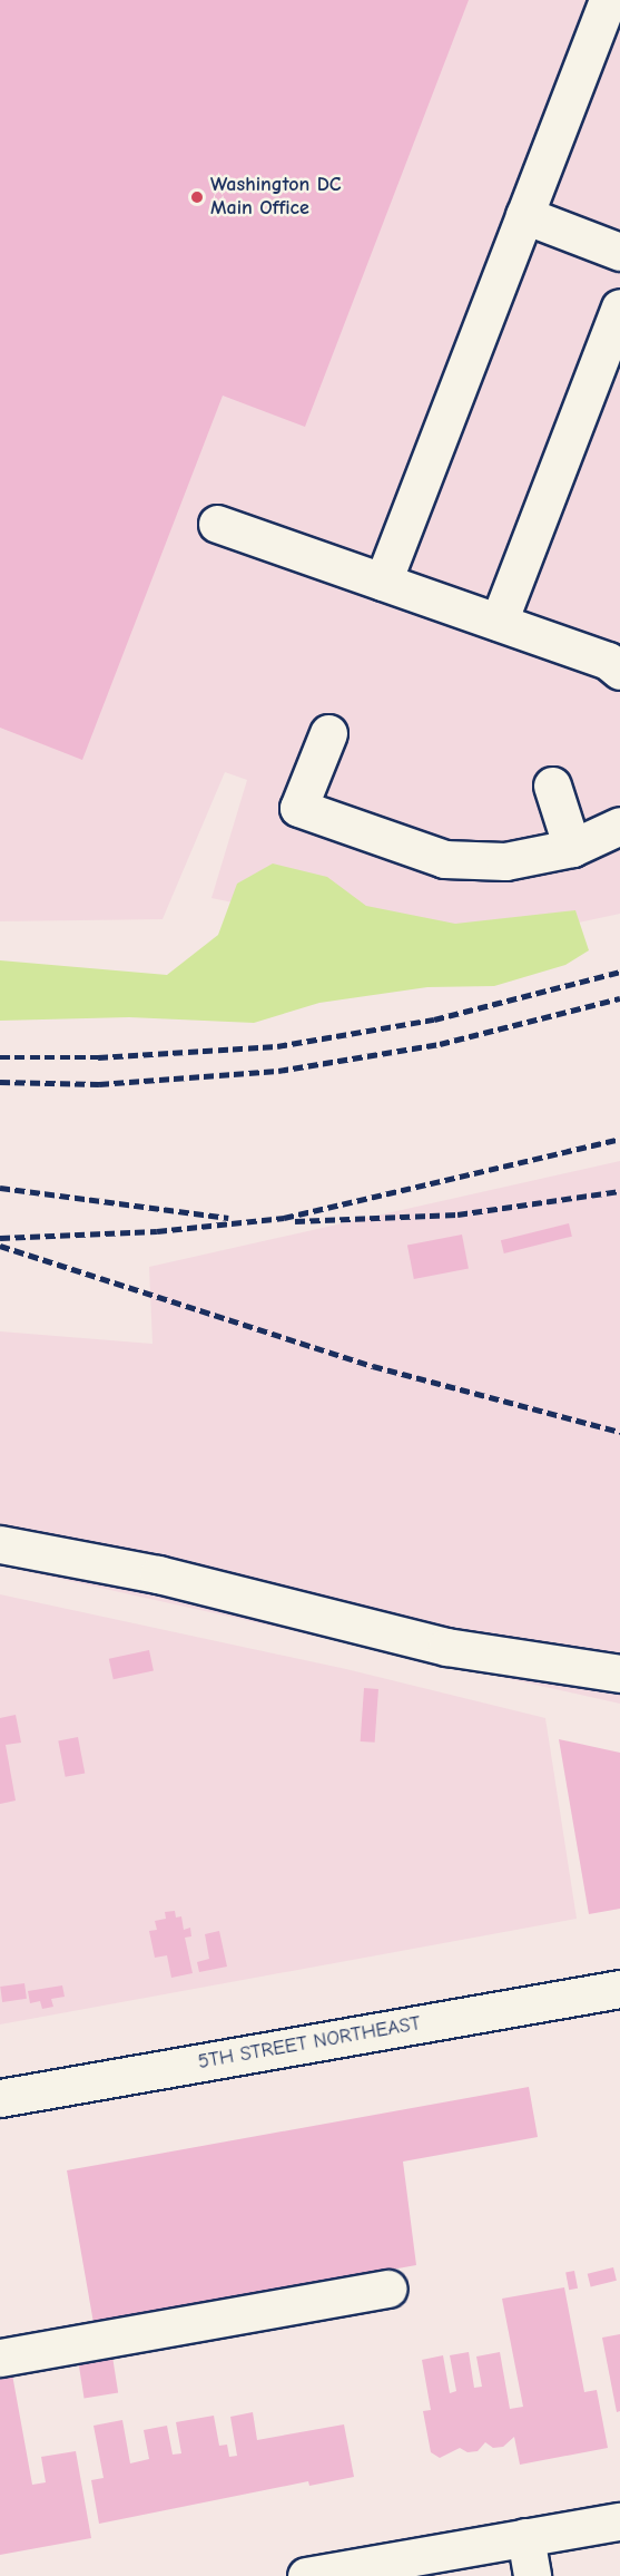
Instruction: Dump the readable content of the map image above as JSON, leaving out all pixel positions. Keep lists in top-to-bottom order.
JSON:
{
  "streets": {
    "street": ["5TH STREET NORTHEAST"]
  },
  "places": ["Washington DC Main Office"]
}
